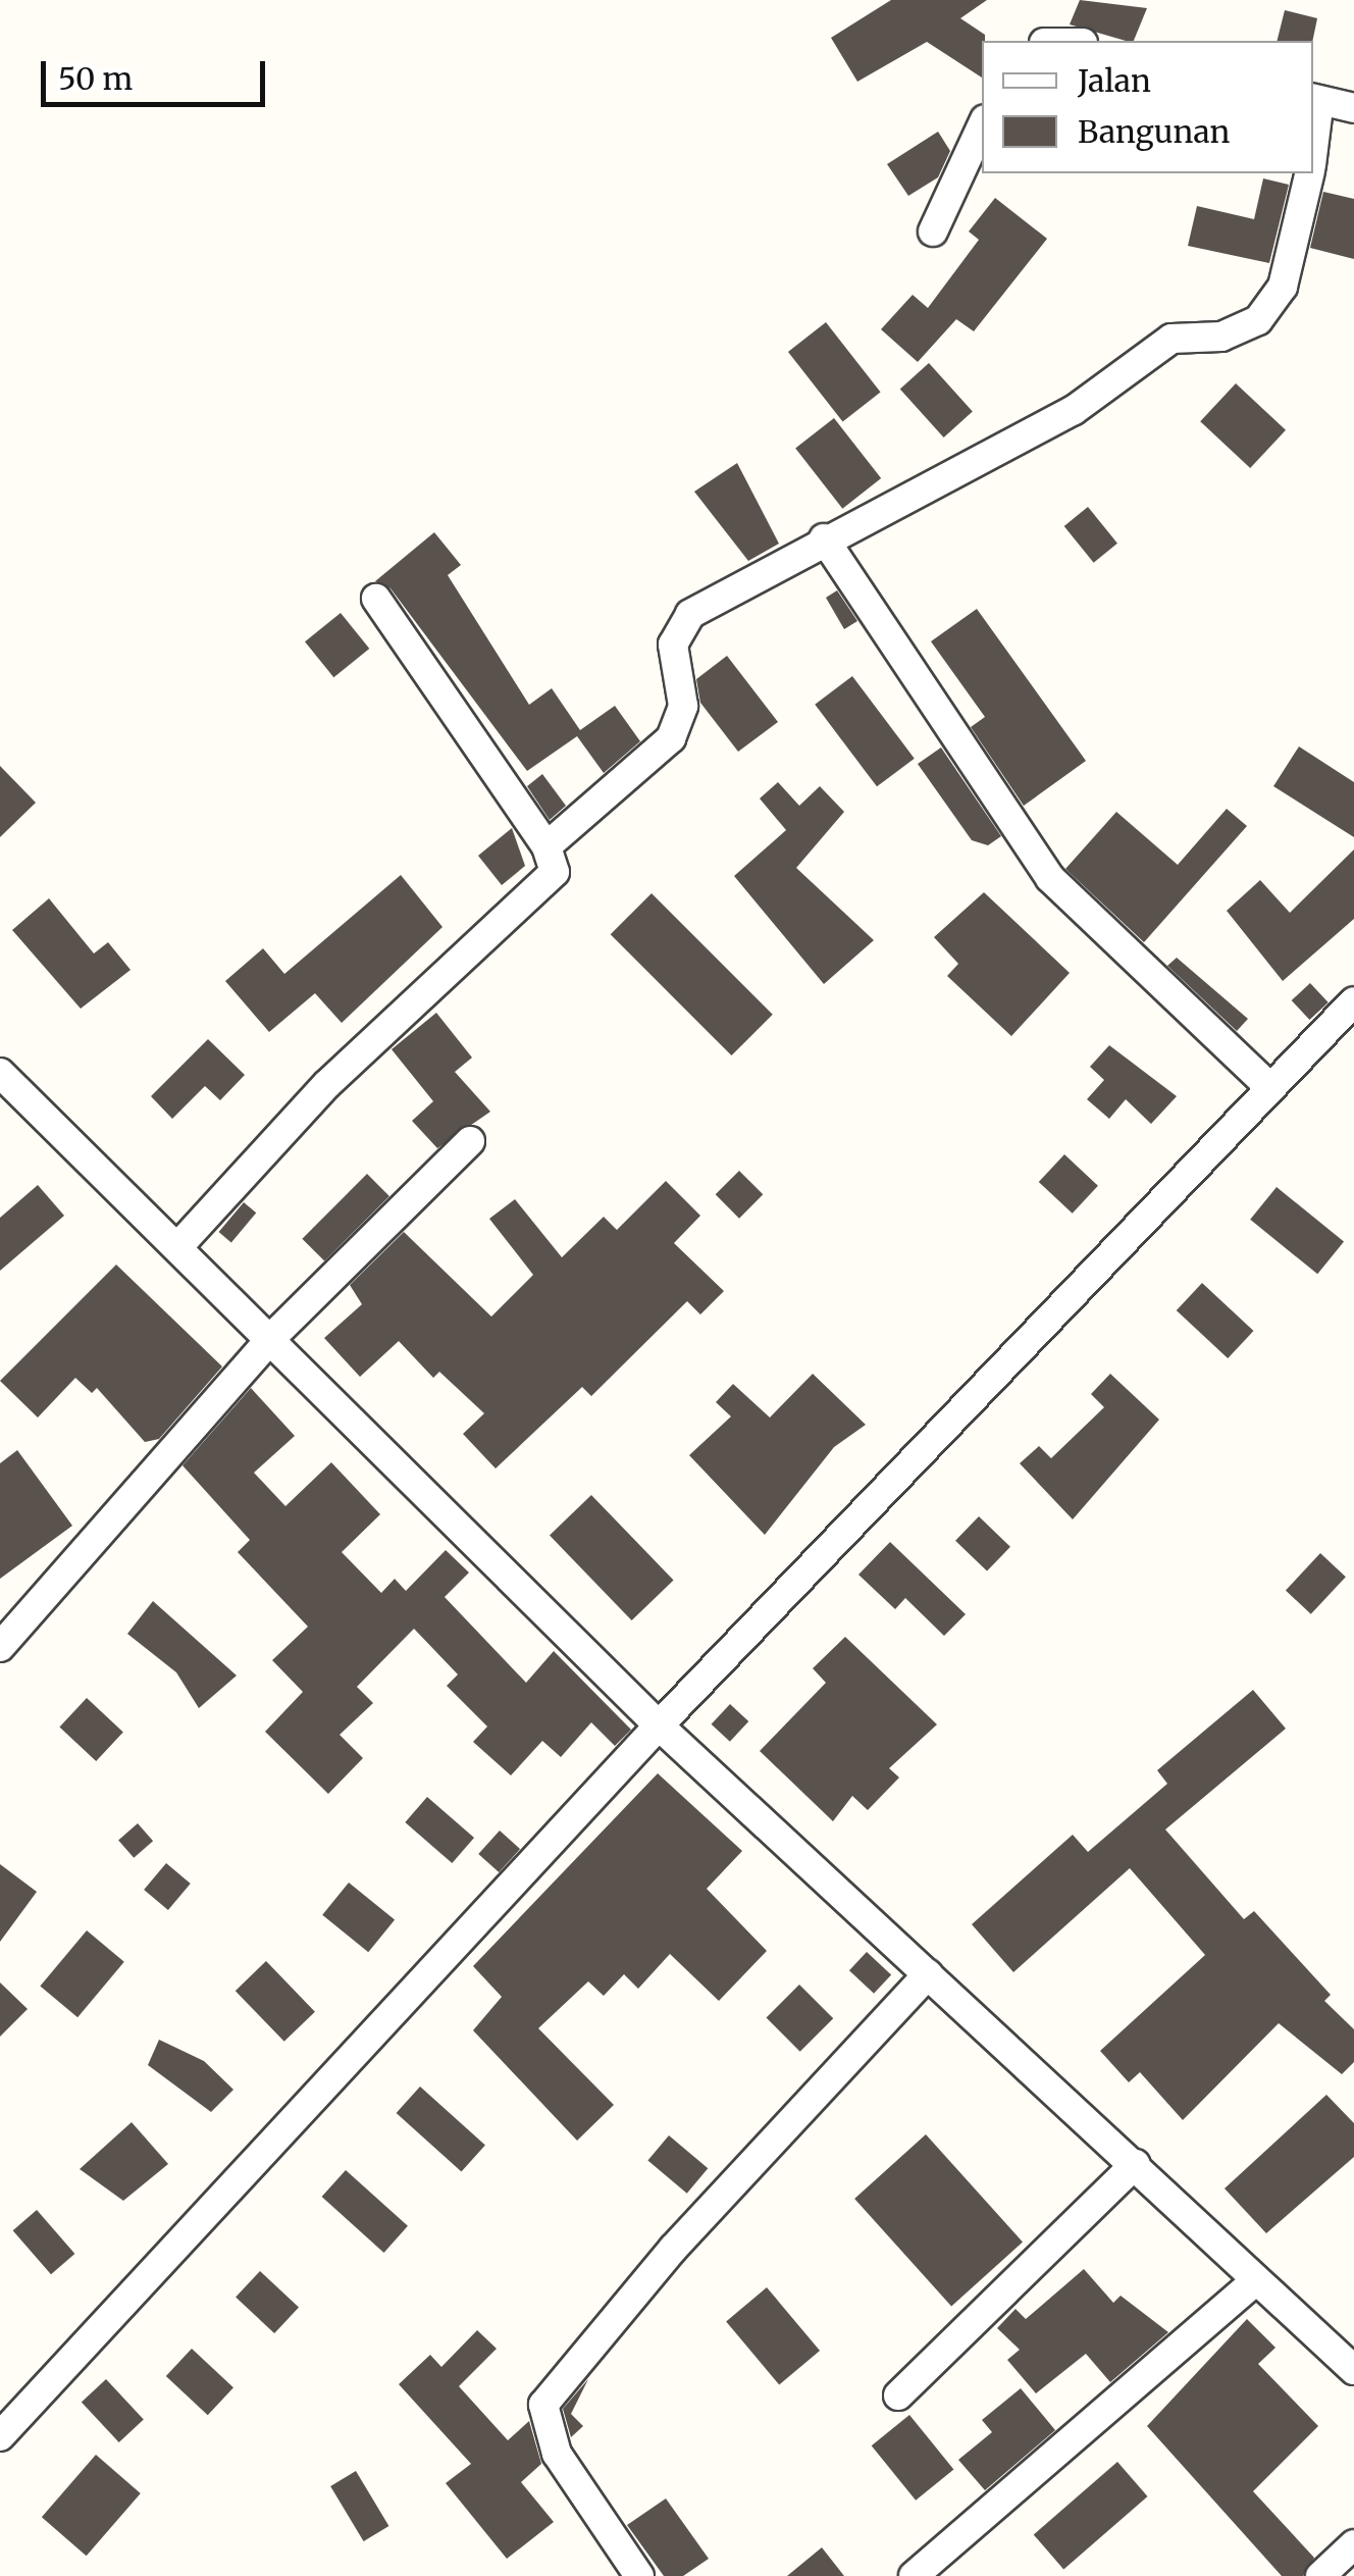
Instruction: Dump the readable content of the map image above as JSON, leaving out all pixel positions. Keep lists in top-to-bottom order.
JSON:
{
  "legend": ["Jalan", "Bangunan"],
  "scale_bar": "50 m"
}
